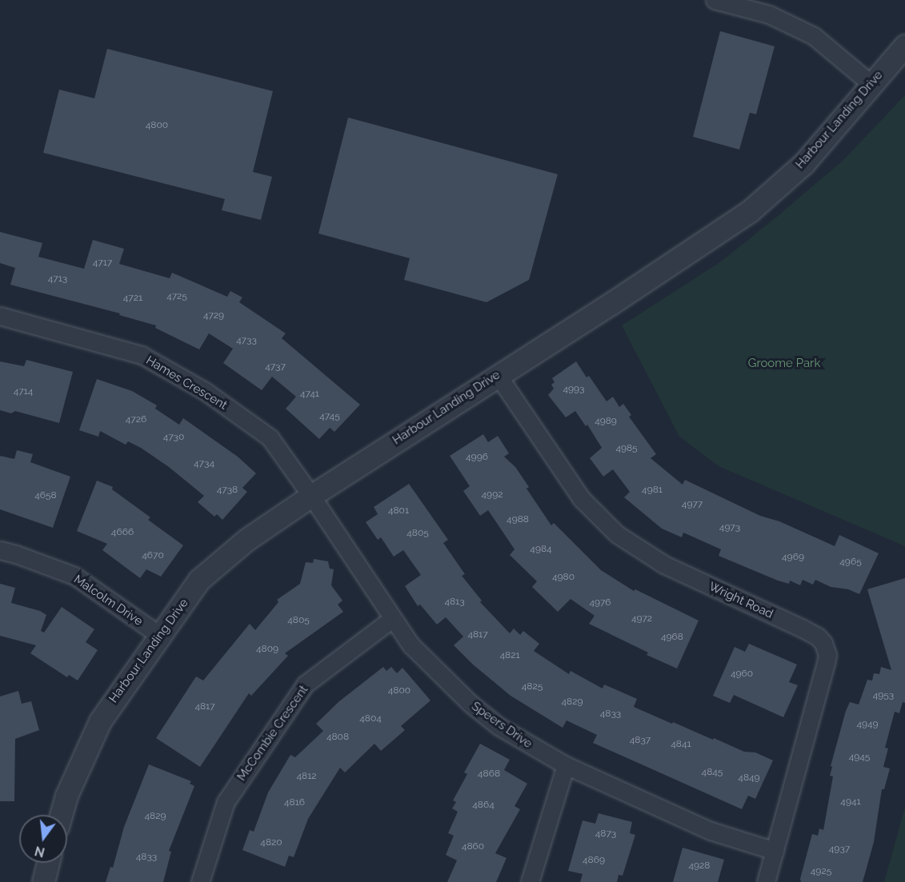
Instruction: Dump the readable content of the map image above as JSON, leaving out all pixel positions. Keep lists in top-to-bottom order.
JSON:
{
  "streets": {
    "street": [
      "Harbour Landing Drive",
      "Hames Crescent",
      "Malcolm Drive",
      "Wright Road",
      "Speers Drive",
      "McCombie Crescent"
    ]
  },
  "crossings": [
    ["Harbour Landing Drive", "Hames Crescent"],
    ["Harbour Landing Drive", "Malcolm Drive"],
    ["Harbour Landing Drive", "Wright Road"],
    ["Harbour Landing Drive", "Speers Drive"],
    ["Hames Crescent", "Speers Drive"],
    ["Wright Road", "Speers Drive"],
    ["Speers Drive", "McCombie Crescent"]
  ],
  "parks": ["Groome Park"],
  "house_numbers": [
    "4800",
    "4717",
    "4713",
    "4725",
    "4721",
    "4729",
    "4733",
    "4737",
    "4993",
    "4714",
    "4741",
    "4745",
    "4726",
    "4989",
    "4730",
    "4985",
    "4996",
    "4734",
    "4738",
    "4981",
    "4992",
    "4658",
    "4977",
    "4801",
    "4988",
    "4973",
    "4666",
    "4805",
    "4984",
    "4670",
    "4969",
    "4965",
    "4980",
    "4813",
    "4976",
    "4972",
    "4805",
    "4817",
    "4968",
    "4809",
    "4821",
    "4960",
    "4825",
    "4800",
    "4953",
    "4829",
    "4817",
    "4833",
    "4804",
    "4949",
    "4808",
    "4837",
    "4841",
    "4945",
    "4845",
    "4868",
    "4812",
    "4849",
    "4941",
    "4816",
    "4864",
    "4829",
    "4873",
    "4820",
    "4860",
    "4937",
    "4833",
    "4869",
    "4928",
    "4925"
  ],
  "north": "bottom"
}
